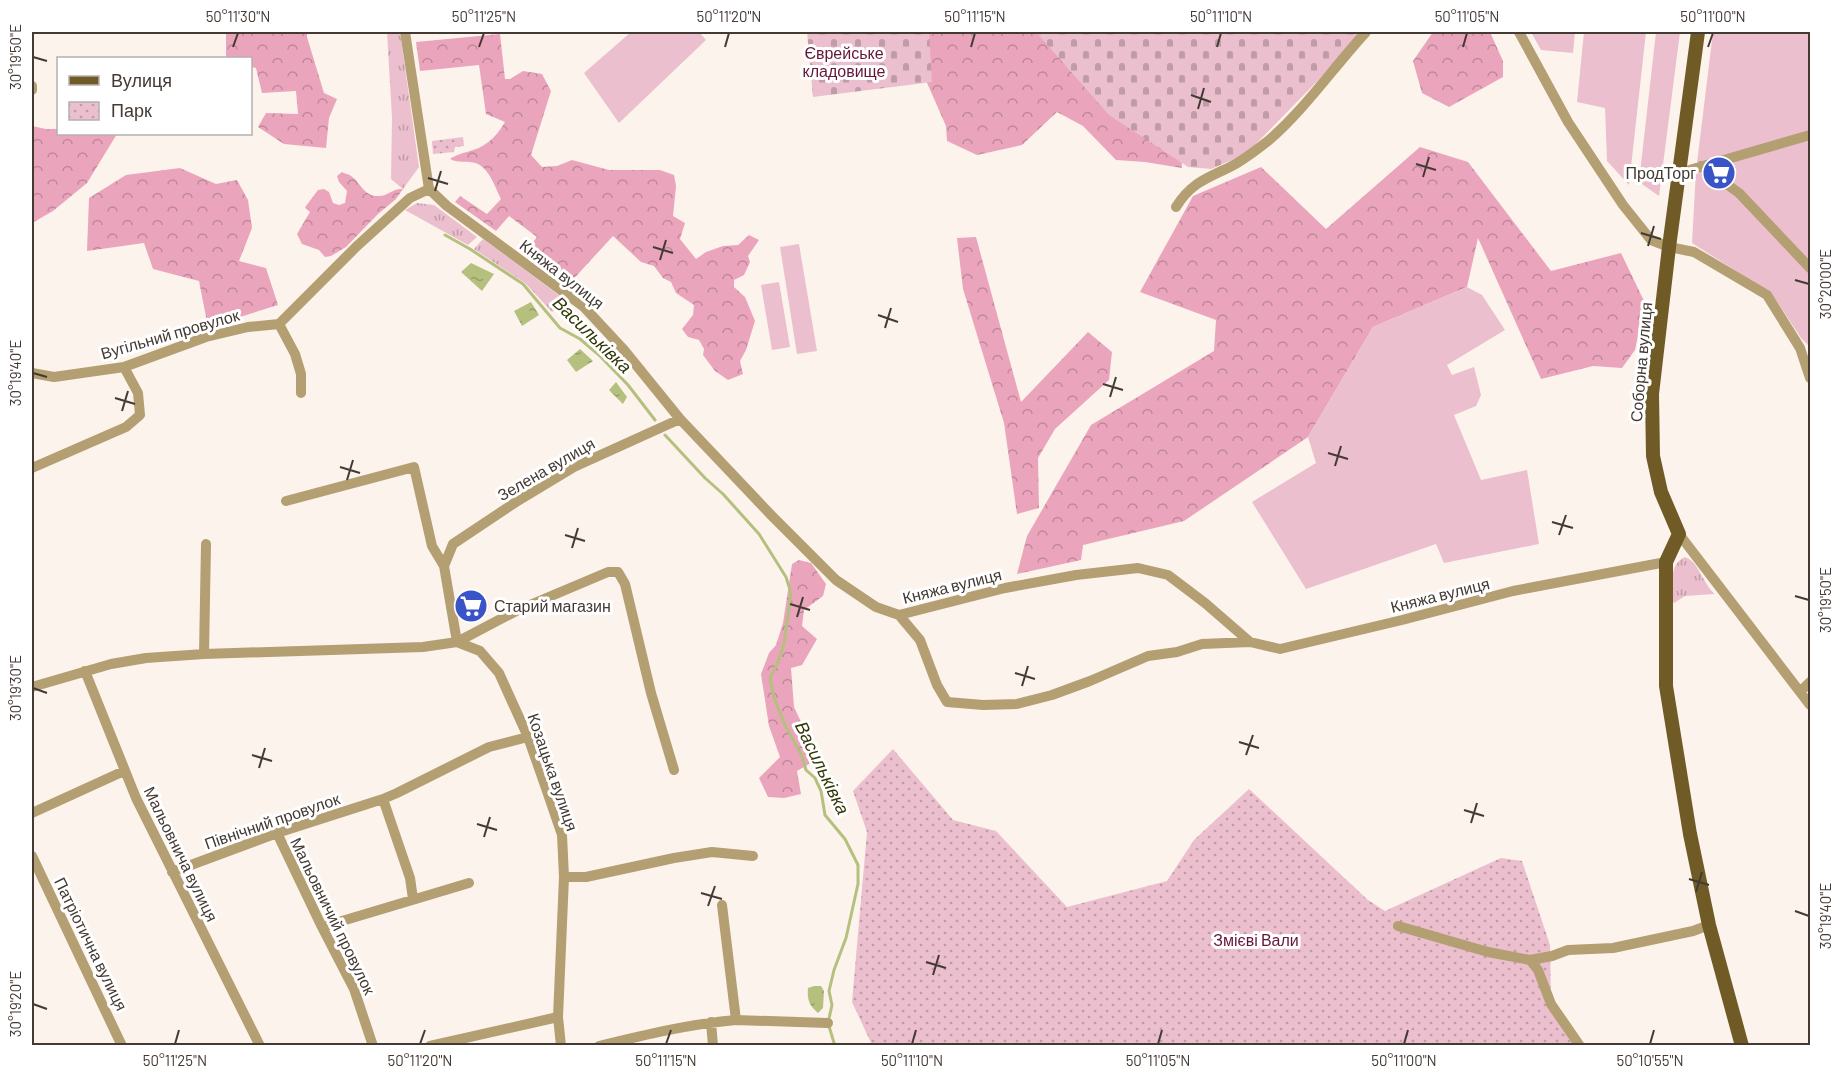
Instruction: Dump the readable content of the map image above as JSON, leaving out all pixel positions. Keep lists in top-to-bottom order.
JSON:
{
  "streets": {
    "main road": ["Соборна вулиця"],
    "street": [
      "Княжа вулиця",
      "Вугільний провулок",
      "Зелена вулиця",
      "Козацька вулиця",
      "Північний провулок",
      "Мальовнича вулиця",
      "Мальовничий провулок",
      "Патріотична вулиця"
    ]
  },
  "crossings": [
    ["Княжа вулиця", "Зелена вулиця"],
    ["Козацька вулиця", "Північний провулок"],
    ["Північний провулок", "Мальовнича вулиця"],
    ["Північний провулок", "Мальовничий провулок"]
  ],
  "water": ["Васильківка"],
  "parks": ["Єврейське кладовище", "Змієві Вали"],
  "places": {
    "supermarket": ["ПродТорг", "Старий магазин"]
  },
  "legend": ["Вулиця", "Парк"],
  "coordinates": [
    "50°11'30\"N",
    "50°11'25\"N",
    "50°11'20\"N",
    "50°11'15\"N",
    "50°11'10\"N",
    "50°11'05\"N",
    "50°11'00\"N",
    "30°19'50\"E",
    "30°20'00\"E",
    "30°19'40\"E",
    "30°19'30\"E",
    "30°19'20\"E",
    "50°10'55\"N"
  ]
}
